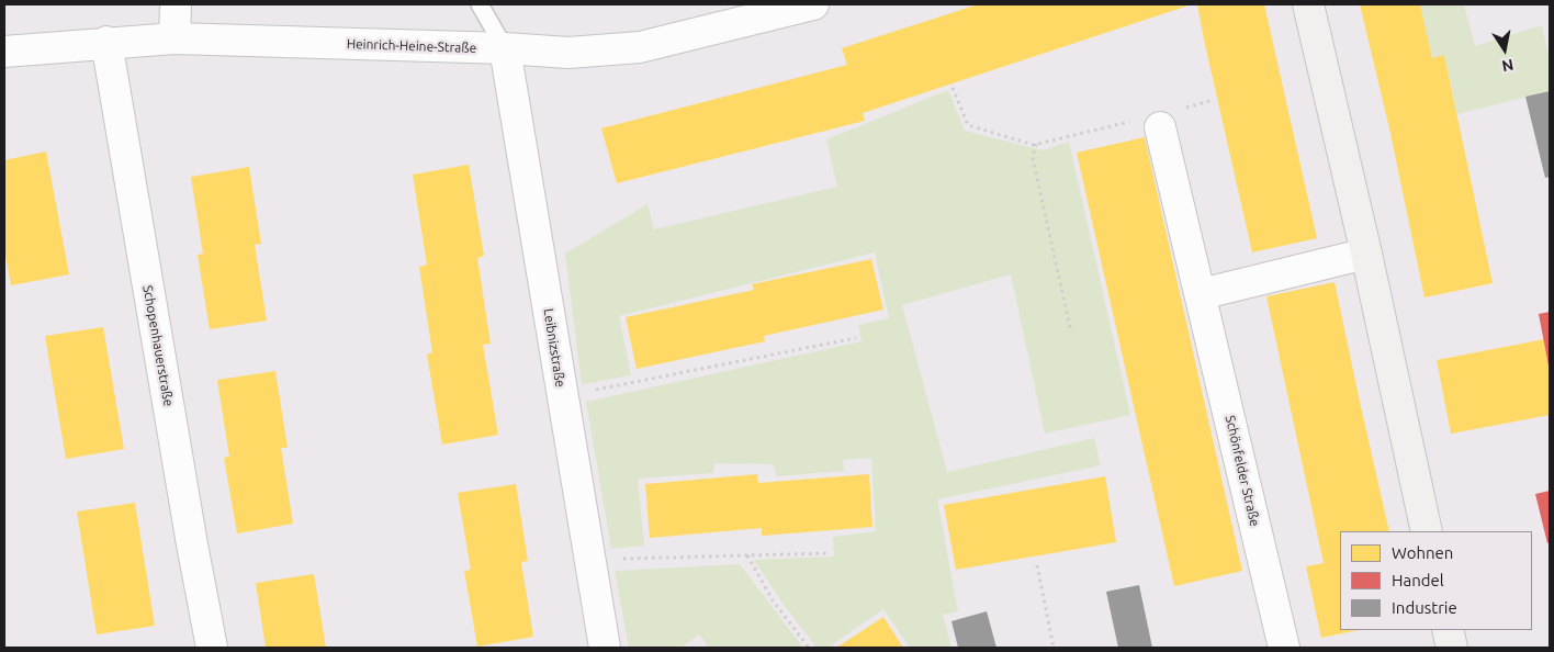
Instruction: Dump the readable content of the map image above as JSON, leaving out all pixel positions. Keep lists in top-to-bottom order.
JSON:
{
  "streets": {
    "street": [
      "Heinrich-Heine-Straße",
      "Schopenhauerstraße",
      "Leibnizstraße",
      "Schönfelder Straße"
    ]
  },
  "crossings": [
    ["Heinrich-Heine-Straße", "Schopenhauerstraße"],
    ["Heinrich-Heine-Straße", "Leibnizstraße"]
  ],
  "legend": ["Wohnen", "Handel", "Industrie"],
  "north": "bottom"
}
